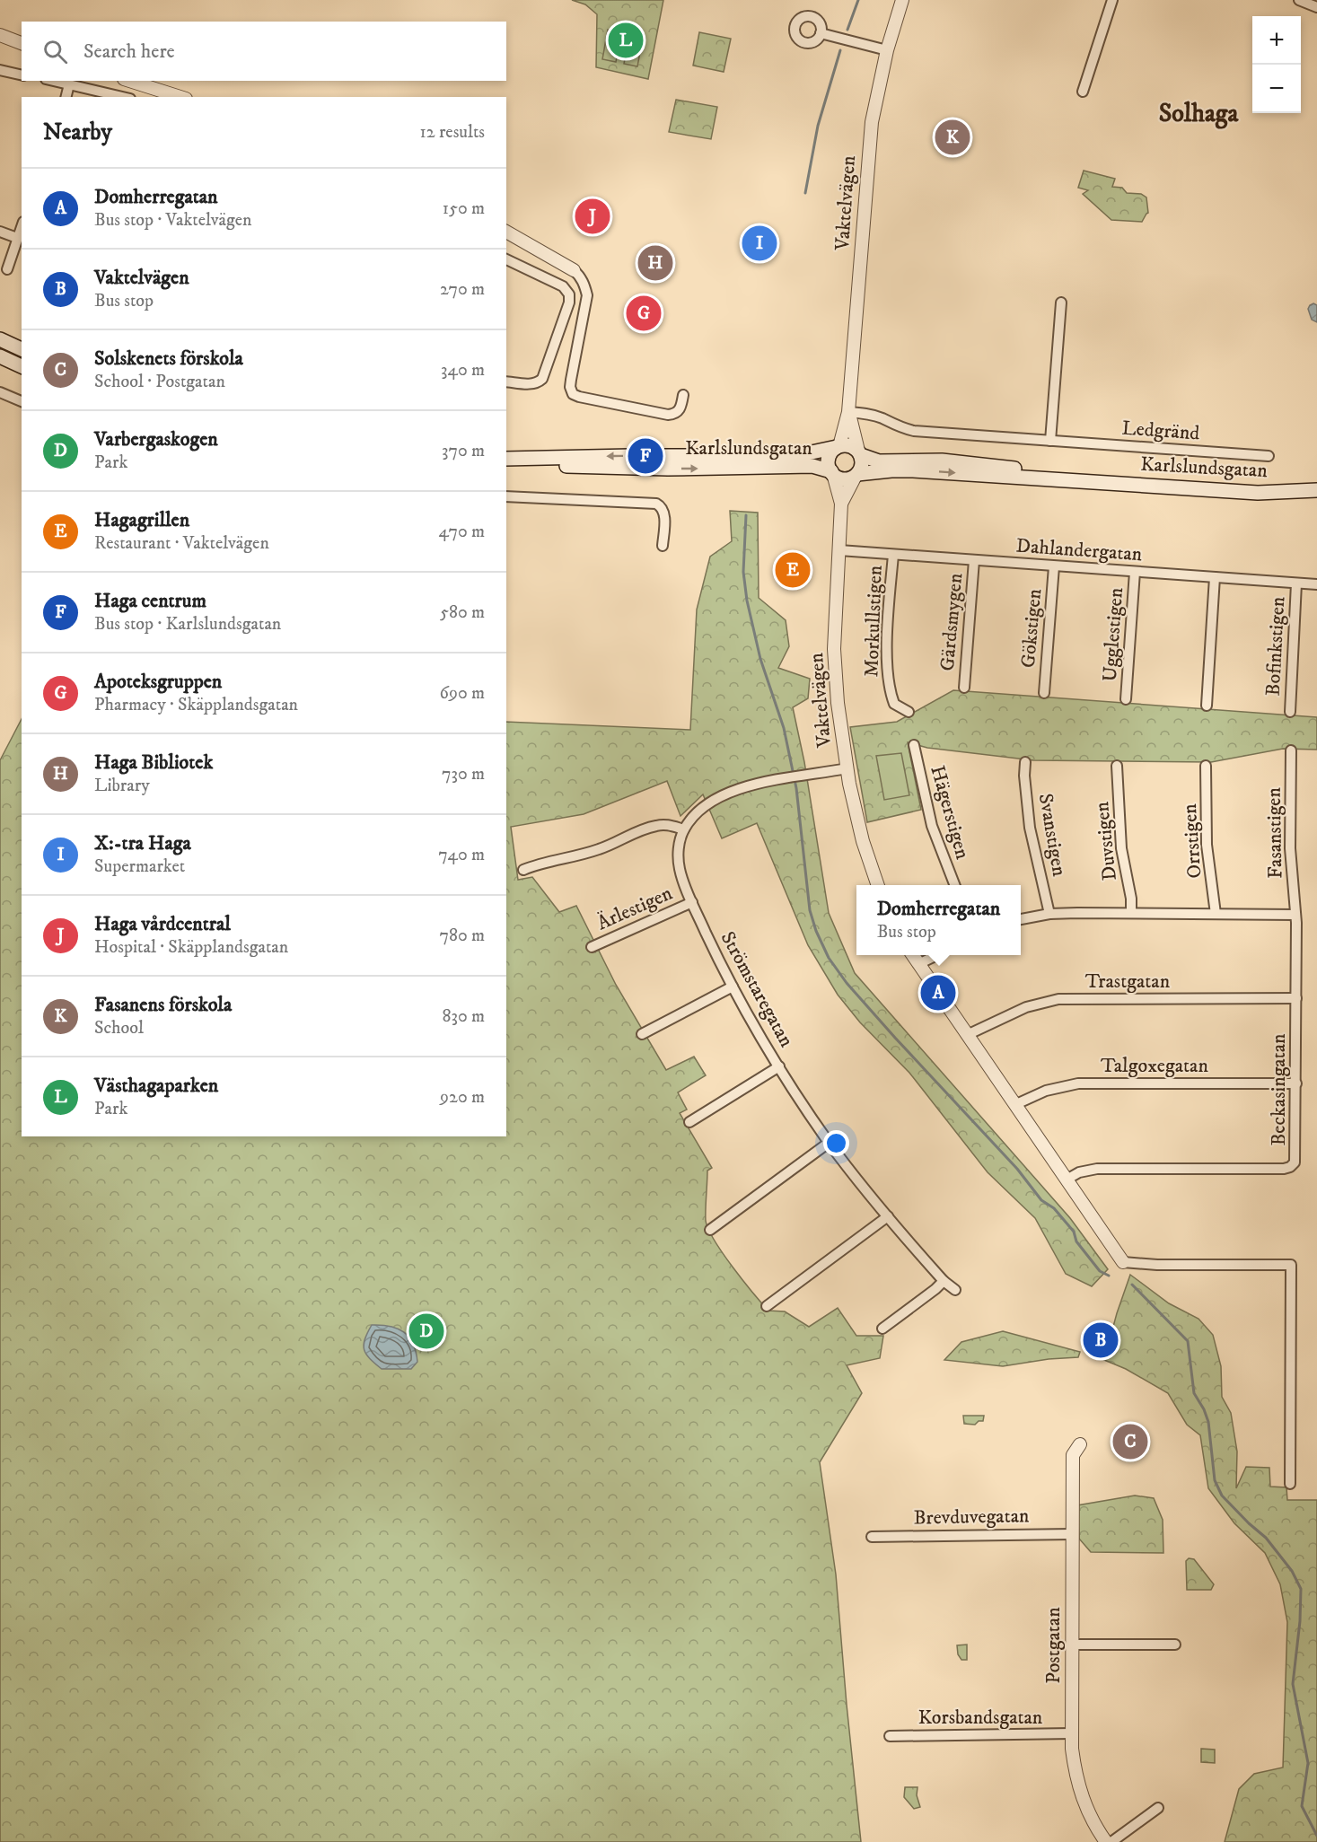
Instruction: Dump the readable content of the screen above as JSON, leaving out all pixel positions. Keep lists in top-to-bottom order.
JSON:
{
  "streets": {
    "main road": ["Karlslundsgatan"],
    "street": [
      "Vaktelvägen",
      "Ledgränd",
      "Dahlandergatan",
      "Morkullstigen",
      "Gärdsmygen",
      "Gökstigen",
      "Ugglestigen",
      "Bofinkstigen",
      "Hägerstigen",
      "Fasanstigen",
      "Svanstigen",
      "Duvstigen",
      "Orrstigen",
      "Ärlestigen",
      "Trastgatan",
      "Strömstaregatan",
      "Talgoxegatan",
      "Beckasingatan",
      "Brevduvegatan",
      "Postgatan",
      "Korsbandsgatan"
    ]
  },
  "crossings": [
    ["Vaktelvägen", "Ledgränd"],
    ["Vaktelvägen", "Karlslundsgatan"],
    ["Vaktelvägen", "Dahlandergatan"],
    ["Vaktelvägen", "Strömstaregatan"],
    ["Dahlandergatan", "Morkullstigen"],
    ["Dahlandergatan", "Gärdsmygen"],
    ["Dahlandergatan", "Gökstigen"],
    ["Dahlandergatan", "Ugglestigen"],
    ["Dahlandergatan", "Bofinkstigen"],
    ["Fasanstigen", "Beckasingatan"],
    ["Ärlestigen", "Strömstaregatan"],
    ["Trastgatan", "Beckasingatan"],
    ["Talgoxegatan", "Beckasingatan"],
    ["Brevduvegatan", "Postgatan"],
    ["Postgatan", "Korsbandsgatan"]
  ],
  "districts": ["Solhaga"],
  "page": {
    "map_buttons": ["+", "−"],
    "pins": [
      "L",
      "K",
      "J",
      "I",
      "H",
      "G",
      "F",
      "E",
      "A",
      "D",
      "B",
      "C"
    ],
    "search": "Search here",
    "heading": ["Nearby", "12 results"],
    "list": [
      {
        "mark": "A",
        "name": "Domherregatan",
        "note": "Bus stop · Vaktelvägen",
        "value": "150 m"
      },
      {
        "mark": "B",
        "name": "Vaktelvägen",
        "note": "Bus stop",
        "value": "270 m"
      },
      {
        "mark": "C",
        "name": "Solskenets förskola",
        "note": "School · Postgatan",
        "value": "340 m"
      },
      {
        "mark": "D",
        "name": "Varbergaskogen",
        "note": "Park",
        "value": "370 m"
      },
      {
        "mark": "E",
        "name": "Hagagrillen",
        "note": "Restaurant · Vaktelvägen",
        "value": "470 m"
      },
      {
        "mark": "F",
        "name": "Haga centrum",
        "note": "Bus stop · Karlslundsgatan",
        "value": "580 m"
      },
      {
        "mark": "G",
        "name": "Apoteksgruppen",
        "note": "Pharmacy · Skäpplandsgatan",
        "value": "690 m"
      },
      {
        "mark": "H",
        "name": "Haga Bibliotek",
        "note": "Library",
        "value": "730 m"
      },
      {
        "mark": "I",
        "name": "X:-tra Haga",
        "note": "Supermarket",
        "value": "740 m"
      },
      {
        "mark": "J",
        "name": "Haga vårdcentral",
        "note": "Hospital · Skäpplandsgatan",
        "value": "780 m"
      },
      {
        "mark": "K",
        "name": "Fasanens förskola",
        "note": "School",
        "value": "830 m"
      },
      {
        "mark": "L",
        "name": "Västhagaparken",
        "note": "Park",
        "value": "920 m"
      }
    ],
    "popup": ["Domherregatan", "Bus stop"]
  }
}
